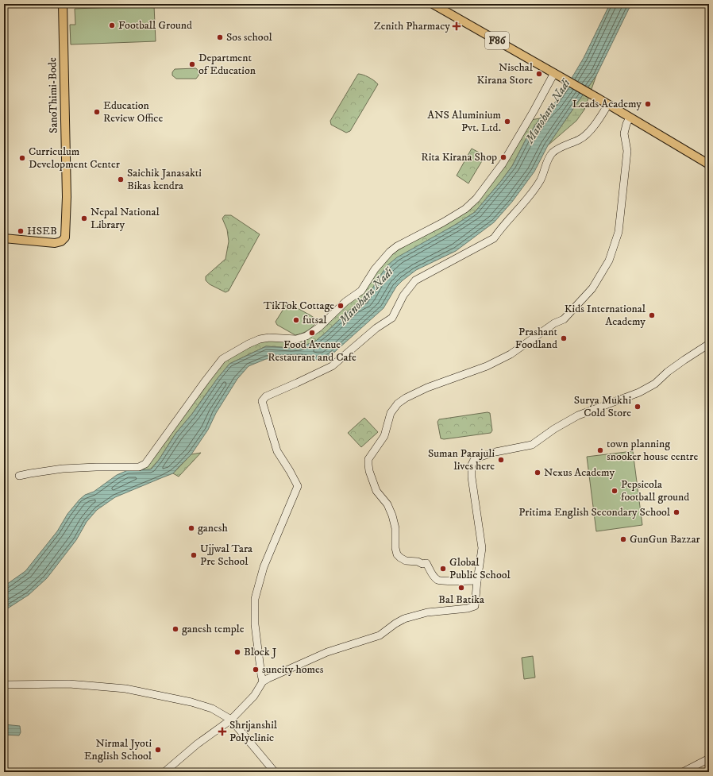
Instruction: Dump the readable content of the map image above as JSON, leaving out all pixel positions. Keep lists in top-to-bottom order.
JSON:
{
  "streets": {
    "main road": ["F86", "SanoThimi-Bode"]
  },
  "water": ["Manohara Nadi"],
  "places": {
    "other": [
      "Football Ground",
      "Sos school",
      "Department of Education",
      "Nischal Kirana Store",
      "Leads Academy",
      "Education Review Office",
      "ANS Aluminium Pvt. Ltd.",
      "Rita Kirana Shop",
      "Curriculum Development Center",
      "Saichik Janasakti Bikas kendra",
      "Nepal National Library",
      "HSEB",
      "TikTok Cottage",
      "Kids International Academy",
      "futsal",
      "Food Avenue Restaurant and Cafe",
      "Prashant Foodland",
      "Surya Mukhi Cold Store",
      "town planning snooker house centre",
      "Suman Parajuli lives here",
      "Nexus Academy",
      "Pepsicola football ground",
      "Pritima English Secondary School",
      "ganesh",
      "GunGun Bazzar",
      "Ujjwal Tara Pre School",
      "Global Public School",
      "Bal Batika",
      "ganesh temple",
      "Block J",
      "suncity homes",
      "Nirmal Jyoti English School"
    ],
    "health": ["Zenith Pharmacy", "Shrijanshil Polyclinic"]
  }
}
